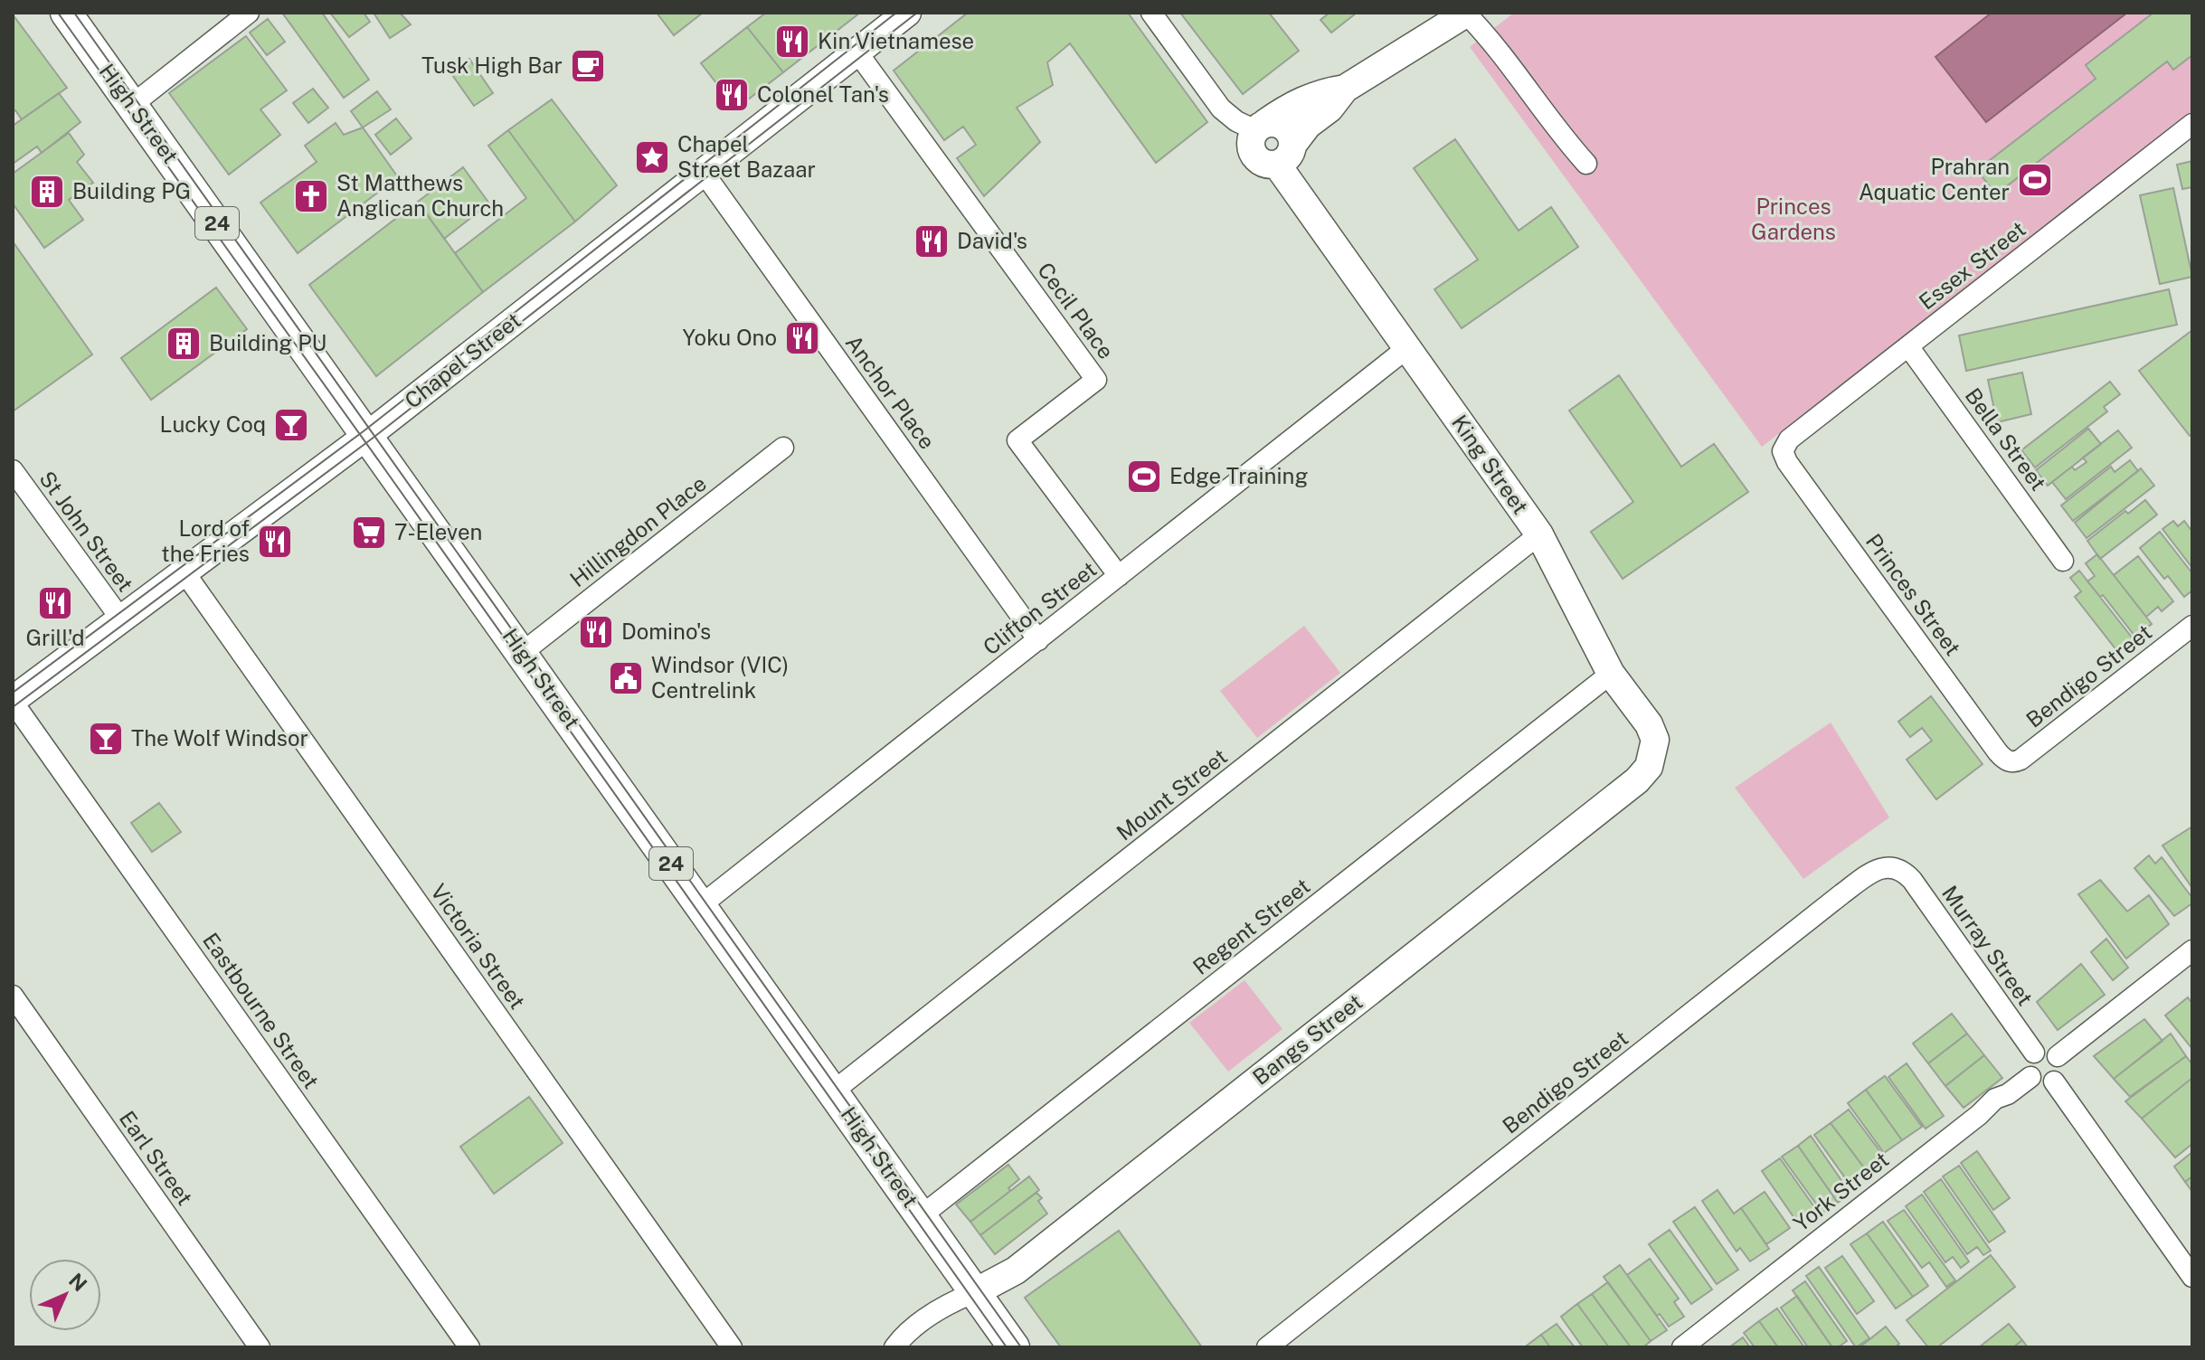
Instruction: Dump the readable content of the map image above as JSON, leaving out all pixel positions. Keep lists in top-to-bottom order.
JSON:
{
  "streets": {
    "main road": ["High Street", "24"],
    "street": [
      "Essex Street",
      "Cecil Place",
      "Chapel Street",
      "Anchor Place",
      "Bella Street",
      "King Street",
      "St John Street",
      "Hillingdon Place",
      "Princes Street",
      "Clifton Street",
      "Bendigo Street",
      "Mount Street",
      "Regent Street",
      "Murray Street",
      "Victoria Street",
      "Eastbourne Street",
      "Bangs Street",
      "Earl Street",
      "York Street"
    ]
  },
  "crossings": [
    ["High Street", "Chapel Street"],
    ["High Street", "Hillingdon Place"],
    ["High Street", "Clifton Street"],
    ["High Street", "Mount Street"],
    ["High Street", "Regent Street"],
    ["High Street", "Bangs Street"],
    ["Essex Street", "Bella Street"],
    ["Essex Street", "Princes Street"],
    ["Cecil Place", "Chapel Street"],
    ["Cecil Place", "Clifton Street"],
    ["Chapel Street", "Anchor Place"],
    ["Chapel Street", "St John Street"],
    ["Chapel Street", "Victoria Street"],
    ["Chapel Street", "Eastbourne Street"],
    ["Anchor Place", "Clifton Street"],
    ["King Street", "Clifton Street"],
    ["King Street", "Mount Street"],
    ["King Street", "Regent Street"],
    ["King Street", "Bangs Street"],
    ["Princes Street", "Bendigo Street"],
    ["Bendigo Street", "Murray Street"],
    ["Murray Street", "York Street"]
  ],
  "parks": ["Princes Gardens"],
  "places": {
    "restaurant": [
      "Kin Vietnamese",
      "Colonel Tan's",
      "David's",
      "Yoku Ono",
      "Lord of the Fries",
      "Grill'd",
      "Domino's"
    ],
    "cafe": ["Tusk High Bar"],
    "place": ["Chapel Street Bazaar"],
    "sports": ["Prahran Aquatic Center", "Edge Training"],
    "building": ["Building PG", "Building PU"],
    "church": ["St Matthews Anglican Church"],
    "bar": ["Lucky Coq", "The Wolf Windsor"],
    "supermarket": ["7-Eleven"],
    "public building": ["Windsor (VIC) Centrelink"]
  },
  "north": "top right"
}
